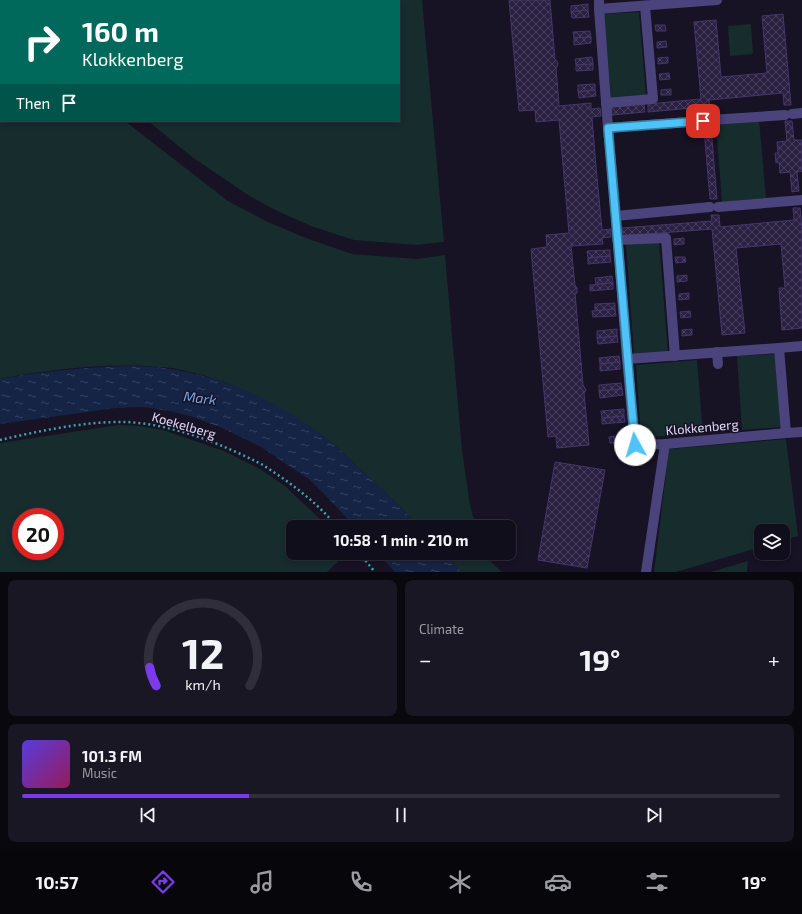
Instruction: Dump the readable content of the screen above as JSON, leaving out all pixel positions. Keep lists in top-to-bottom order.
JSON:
{
  "streets": {
    "lane": ["Klokkenberg"],
    "path": ["Koekelberg"]
  },
  "water": ["Mark"],
  "page": {
    "turn": ["160 m", "Klokkenberg"],
    "then": "Then",
    "limit": "20",
    "trip": "10:58 · 1 min · 210 m",
    "tile": "Climate",
    "heat": ["−", "19°", "+"],
    "song": ["101.3 FM", "Music"],
    "tabs": ["10:57", "19°"],
    "gauge": ["12", "km/h"]
  }
}
